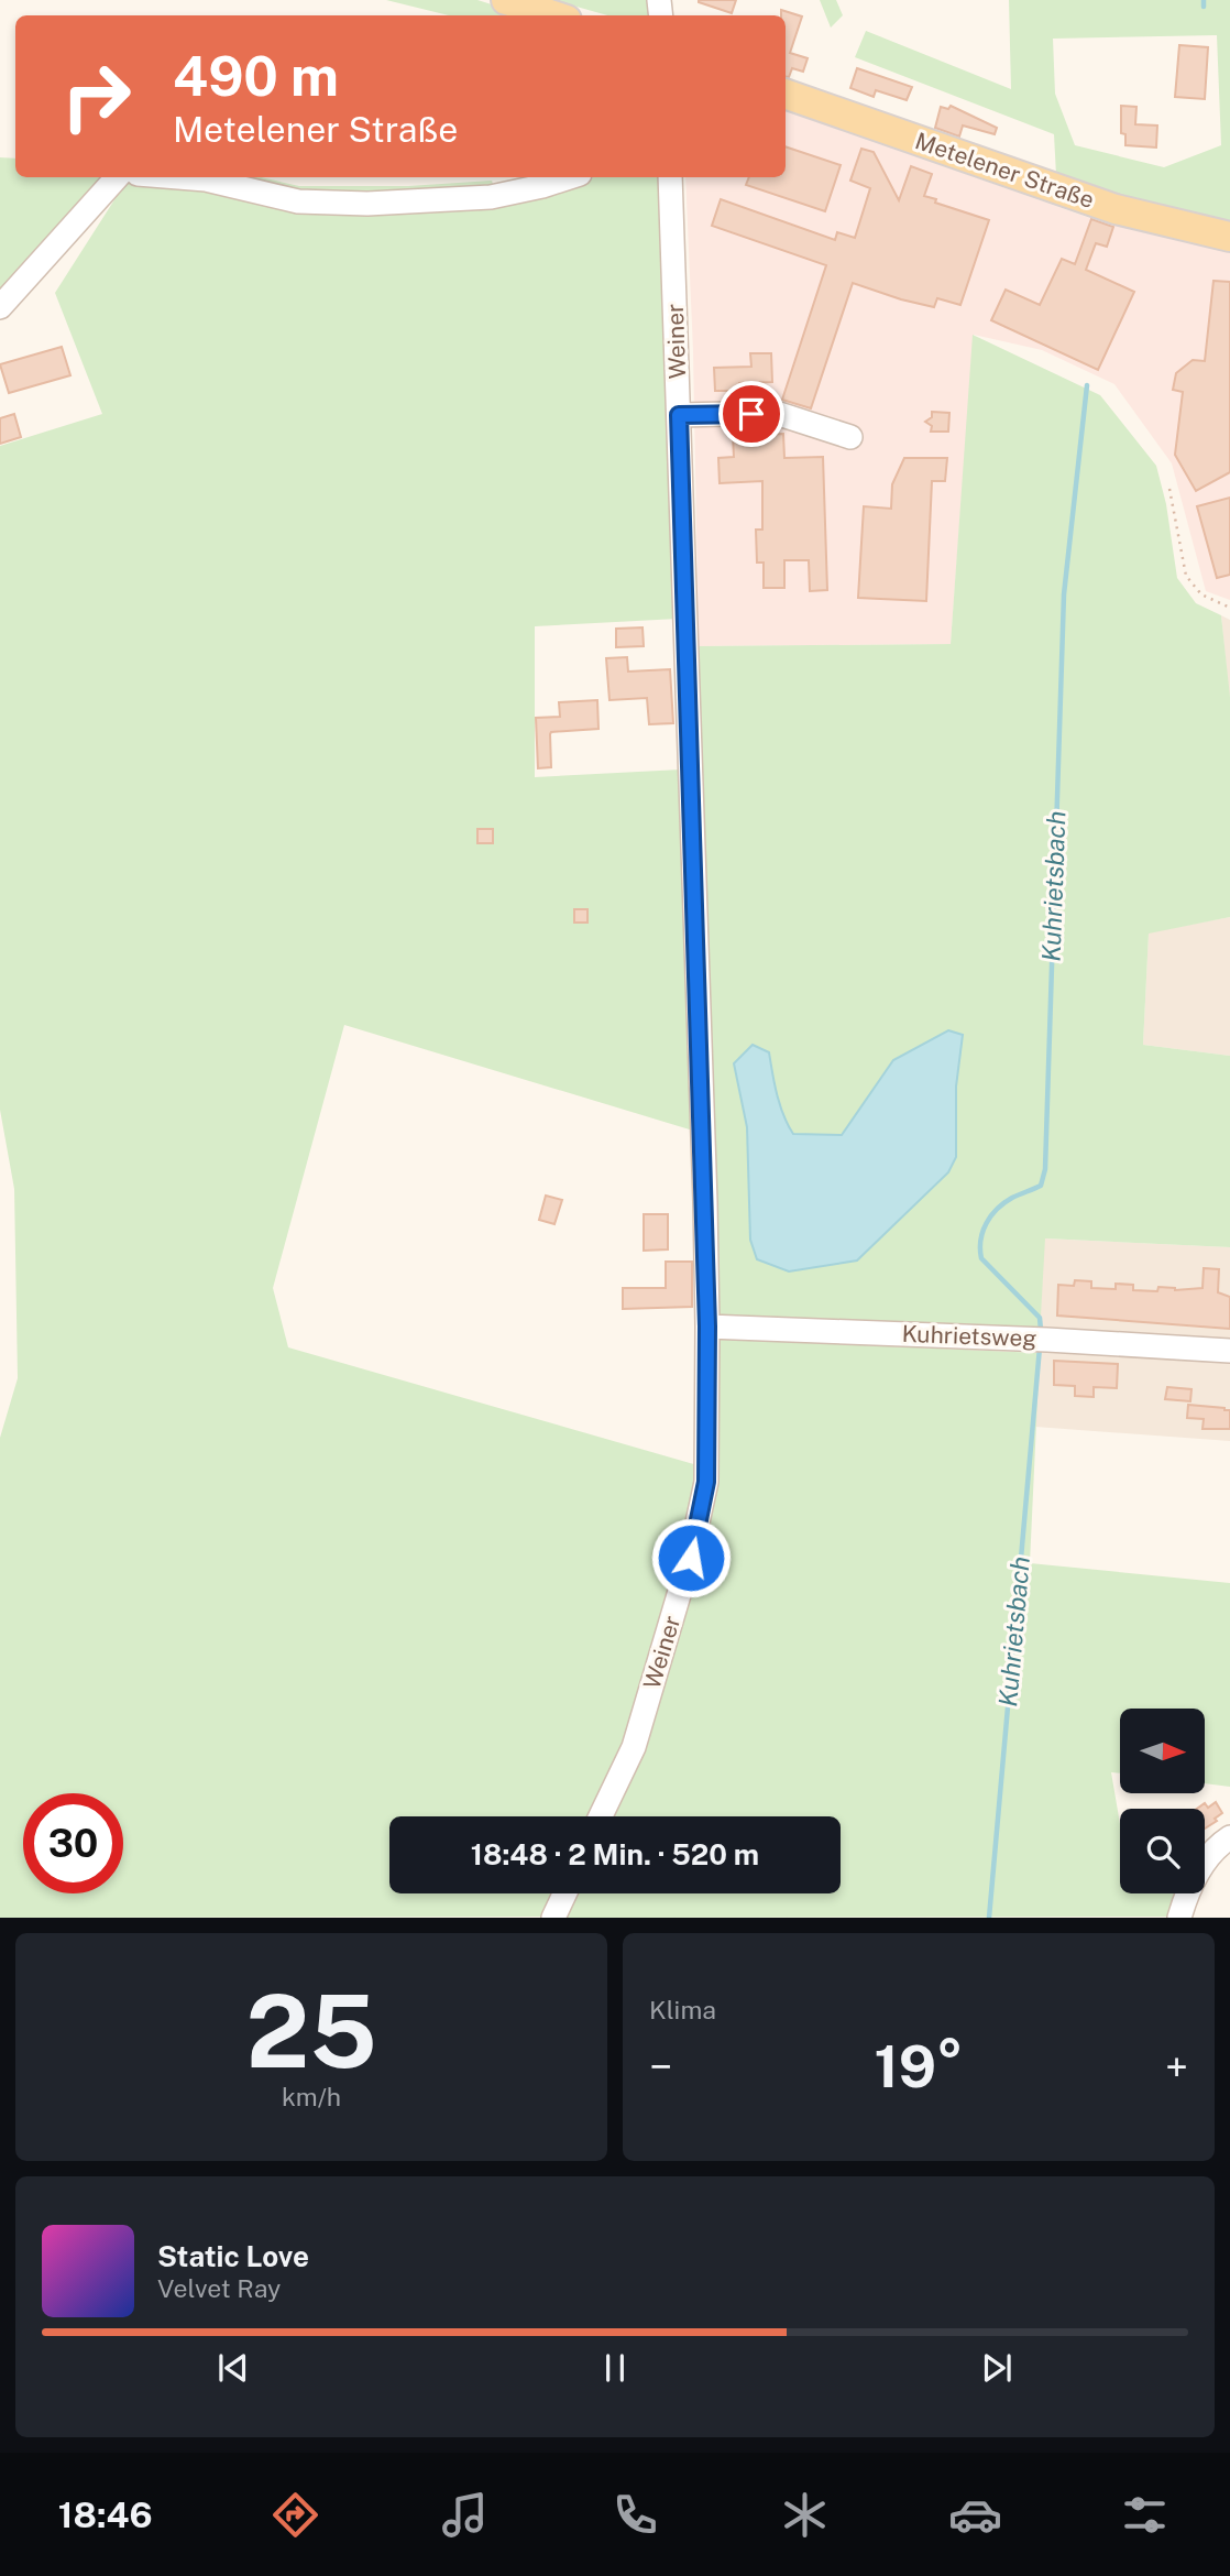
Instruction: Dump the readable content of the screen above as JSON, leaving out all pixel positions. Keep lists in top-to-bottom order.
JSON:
{
  "streets": {
    "main road": ["Metelener Straße"],
    "street": ["Weiner", "Kuhrietsweg"]
  },
  "crossings": [
    ["Weiner", "Kuhrietsweg"]
  ],
  "water": ["Kuhrietsbach"],
  "north": "right",
  "page": {
    "turn": ["490 m", "Metelener Straße"],
    "limit": "30",
    "trip": "18:48 · 2 Min. · 520 m",
    "tile": [
      ["25", "km/h"],
      "Klima"
    ],
    "heat": ["−", "19°", "+"],
    "song": ["Static Love", "Velvet Ray"],
    "tabs": "18:46"
  }
}
